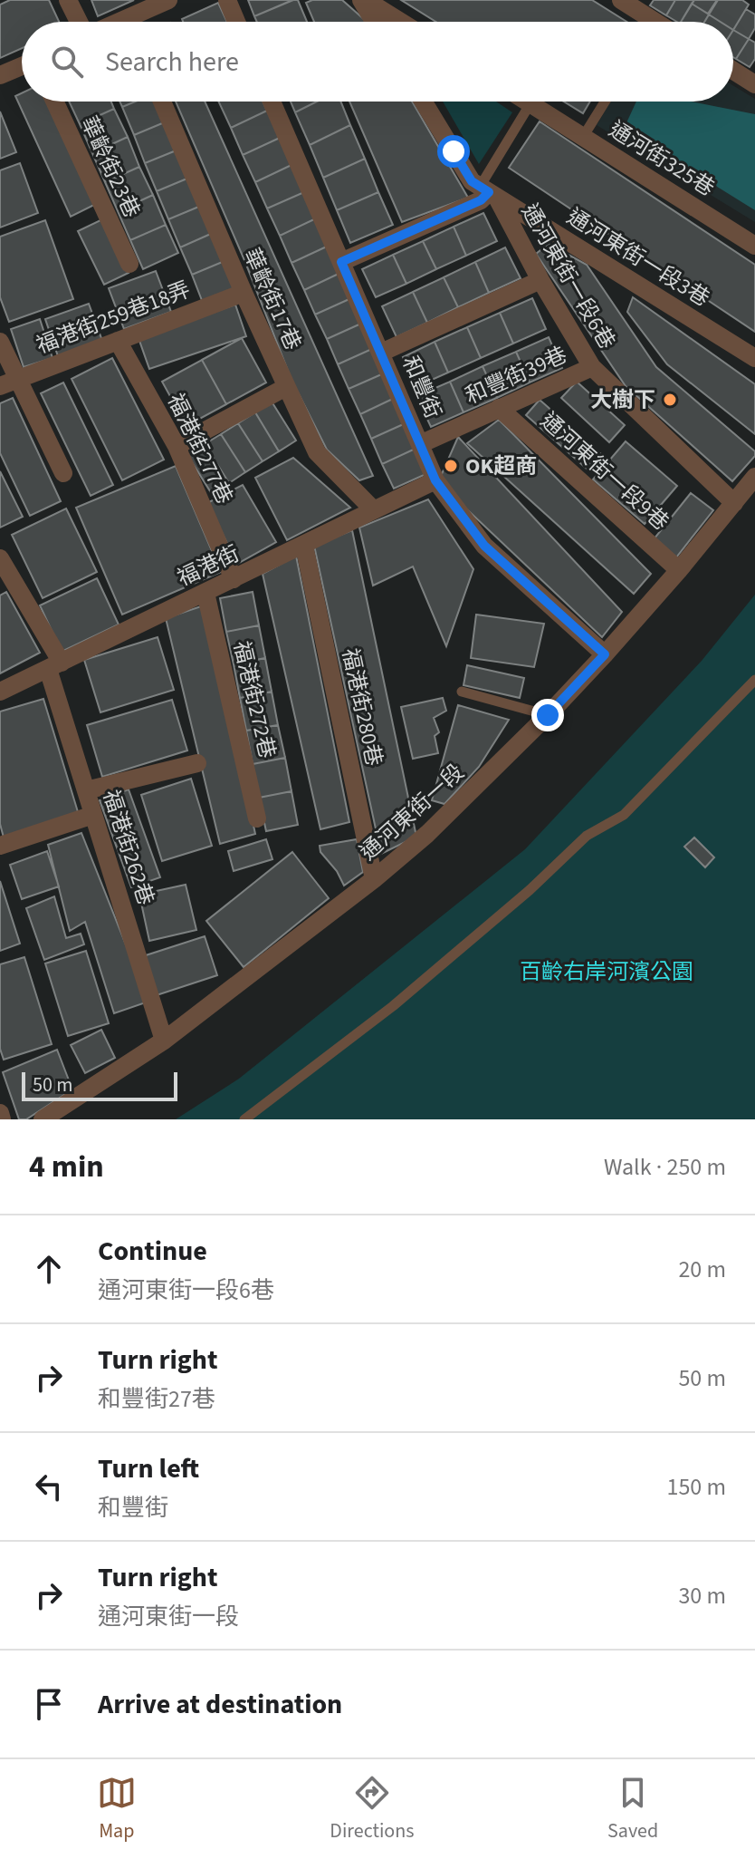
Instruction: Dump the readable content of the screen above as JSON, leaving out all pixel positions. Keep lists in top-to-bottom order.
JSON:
{
  "streets": {
    "street": [
      "通河街325巷",
      "華齡街23巷",
      "通河東街一段3巷",
      "通河東街一段6巷",
      "華齡街17巷",
      "福港街259巷18弄",
      "和豐街39巷",
      "和豐街",
      "福港街277巷",
      "通河東街一段9巷",
      "福港街",
      "福港街272巷",
      "福港街280巷",
      "通河東街一段",
      "福港街262巷"
    ]
  },
  "crossings": [
    ["通河東街一段3巷", "通河東街一段6巷"],
    ["通河東街一段6巷", "和豐街39巷"],
    ["通河東街一段6巷", "通河東街一段"],
    ["華齡街17巷", "福港街259巷18弄"],
    ["華齡街17巷", "福港街"],
    ["福港街259巷18弄", "福港街277巷"],
    ["和豐街39巷", "和豐街"],
    ["和豐街39巷", "通河東街一段9巷"],
    ["和豐街", "福港街"],
    ["和豐街", "通河東街一段"],
    ["福港街277巷", "福港街"],
    ["通河東街一段9巷", "通河東街一段"],
    ["福港街", "福港街272巷"],
    ["福港街", "福港街280巷"],
    ["福港街", "福港街262巷"],
    ["福港街280巷", "通河東街一段"],
    ["通河東街一段", "福港街262巷"]
  ],
  "parks": ["百齡右岸河濱公園"],
  "places": ["大樹下", "OK超商"],
  "scale_bar": "50 m",
  "page": {
    "search": "Search here",
    "scale": "50 m",
    "heading": ["4 min", "Walk · 250 m"],
    "list": [
      ["Continue", "通河東街一段6巷", "20 m"],
      ["Turn right", "和豐街27巷", "50 m"],
      ["Turn left", "和豐街", "150 m"],
      ["Turn right", "通河東街一段", "30 m"],
      "Arrive at destination"
    ],
    "nav": ["Map", "Directions", "Saved"]
  }
}
